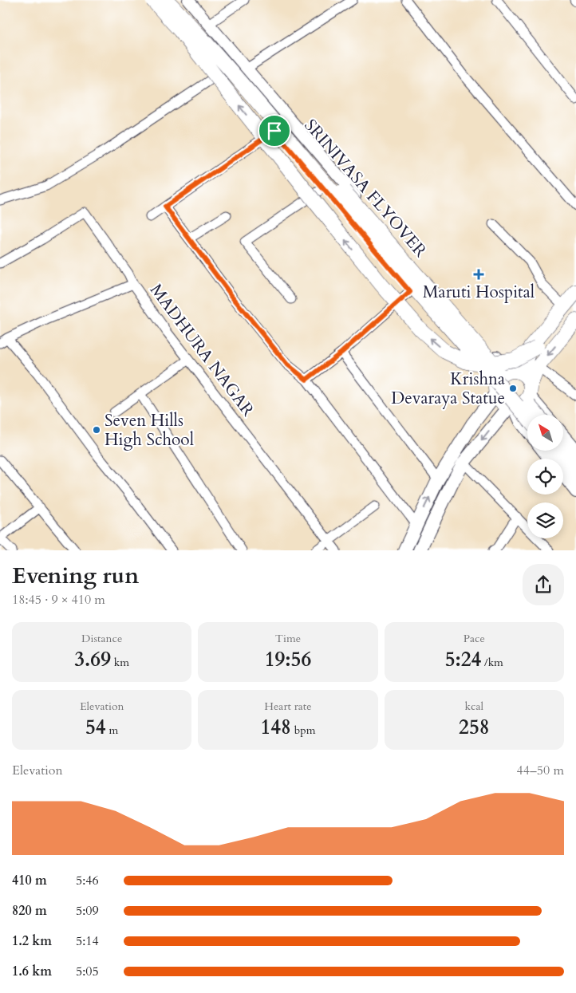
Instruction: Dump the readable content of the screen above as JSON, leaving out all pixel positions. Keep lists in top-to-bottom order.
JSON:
{
  "streets": {
    "main road": ["SRINIVASA FLYOVER"],
    "street": ["MADHURA NAGAR"]
  },
  "places": {
    "health": ["Maruti Hospital"],
    "other": ["Krishna Devaraya Statue", "Seven Hills High School"]
  },
  "north": "top left",
  "page": {
    "heading": ["Evening run", "18:45 · 9 × 410 m"],
    "stats": [
      ["Distance", "3.69 km"],
      ["Time", "19:56"],
      ["Pace", "5:24 /km"],
      ["Elevation", "54 m"],
      ["Heart rate", "148 bpm"],
      ["kcal", "258"]
    ],
    "chart": ["Elevation", "44–50 m"],
    "list": [
      {
        "name": "410 m",
        "note": "5:46"
      },
      {
        "name": "820 m",
        "note": "5:09"
      },
      {
        "name": "1.2 km",
        "note": "5:14"
      },
      {
        "name": "1.6 km",
        "note": "5:05"
      }
    ]
  }
}
